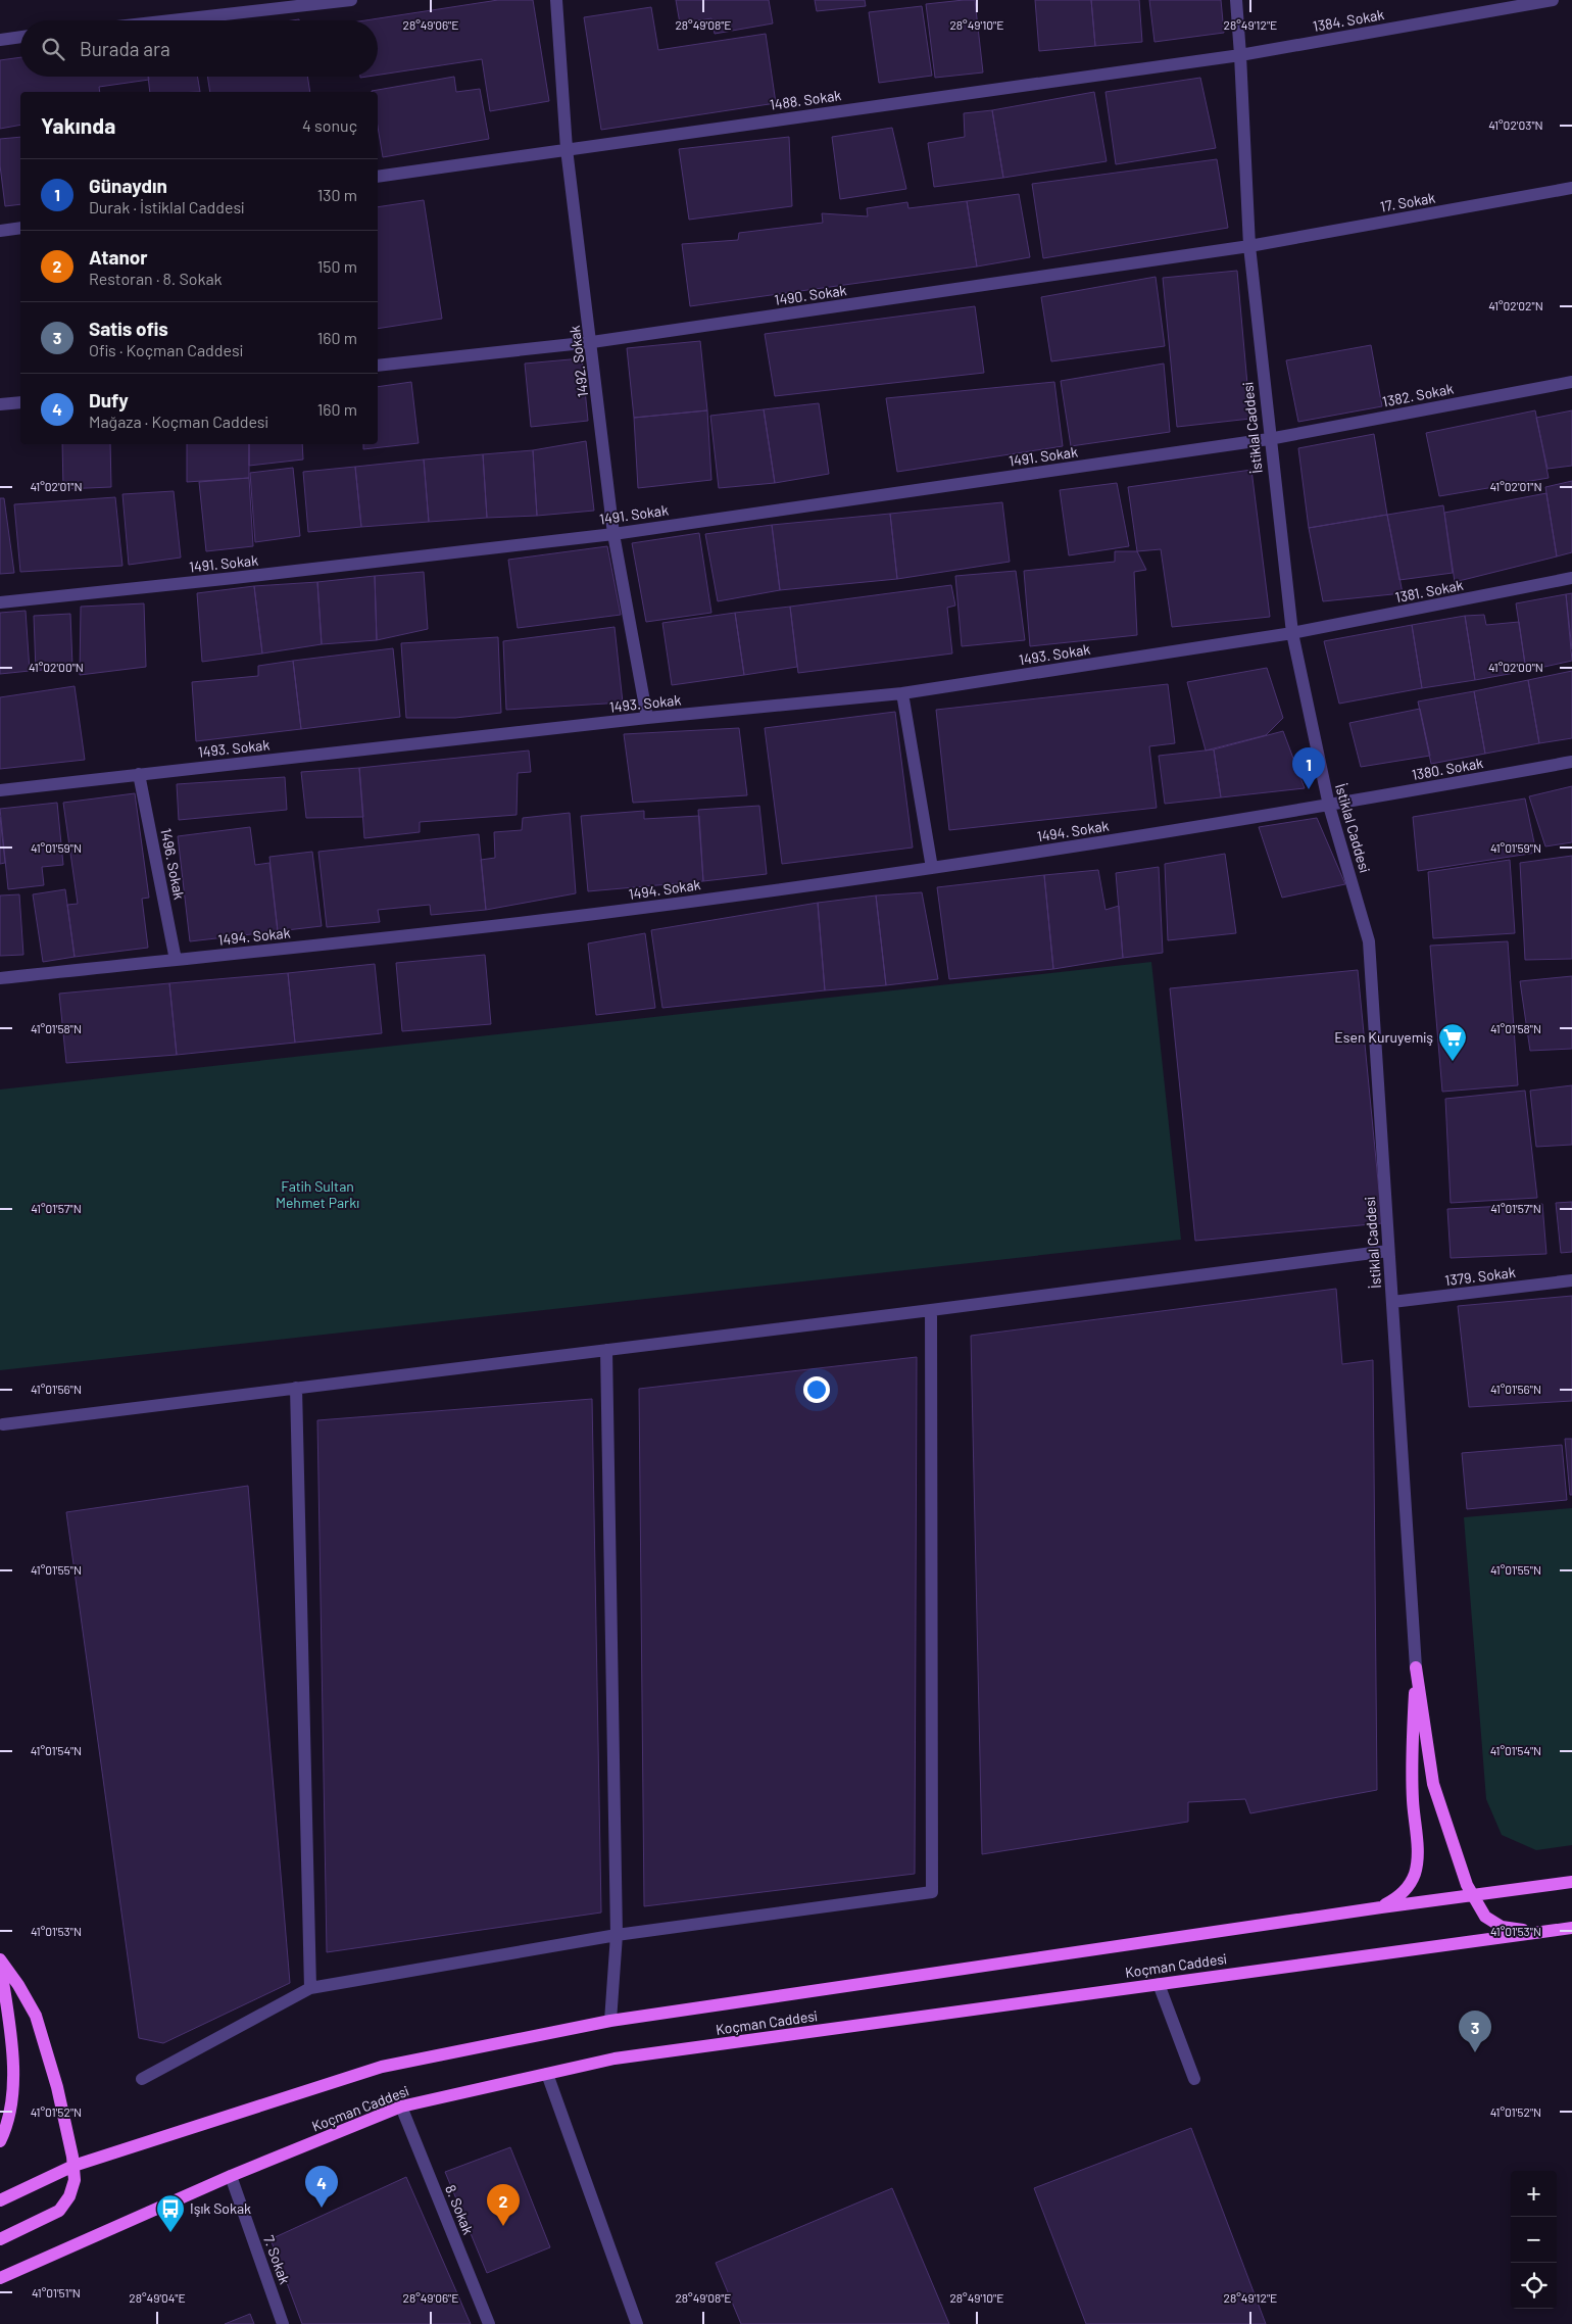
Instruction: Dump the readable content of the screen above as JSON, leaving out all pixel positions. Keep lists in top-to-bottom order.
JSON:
{
  "streets": {
    "main road": ["Koçman Caddesi"],
    "street": [
      "1384. Sokak",
      "1488. Sokak",
      "17. Sokak",
      "1490. Sokak",
      "1492. Sokak",
      "1382. Sokak",
      "İstiklal Caddesi",
      "1491. Sokak",
      "1381. Sokak",
      "1493. Sokak",
      "1380. Sokak",
      "1494. Sokak",
      "1496. Sokak",
      "1379. Sokak",
      "8. Sokak",
      "7. Sokak"
    ]
  },
  "crossings": [
    ["1384. Sokak", "1488. Sokak"],
    ["1384. Sokak", "İstiklal Caddesi"],
    ["1488. Sokak", "1492. Sokak"],
    ["1488. Sokak", "İstiklal Caddesi"],
    ["17. Sokak", "1490. Sokak"],
    ["17. Sokak", "İstiklal Caddesi"],
    ["1490. Sokak", "1492. Sokak"],
    ["1490. Sokak", "İstiklal Caddesi"],
    ["1492. Sokak", "1491. Sokak"],
    ["1492. Sokak", "1493. Sokak"],
    ["1382. Sokak", "İstiklal Caddesi"],
    ["1382. Sokak", "1491. Sokak"],
    ["İstiklal Caddesi", "1491. Sokak"],
    ["İstiklal Caddesi", "1381. Sokak"],
    ["İstiklal Caddesi", "1493. Sokak"],
    ["İstiklal Caddesi", "1380. Sokak"],
    ["İstiklal Caddesi", "1494. Sokak"],
    ["İstiklal Caddesi", "1379. Sokak"],
    ["1381. Sokak", "1493. Sokak"],
    ["1493. Sokak", "1496. Sokak"],
    ["1380. Sokak", "1494. Sokak"],
    ["1494. Sokak", "1496. Sokak"],
    ["Koçman Caddesi", "8. Sokak"],
    ["Koçman Caddesi", "7. Sokak"]
  ],
  "parks": ["Fatih Sultan Mehmet Parkı"],
  "places": {
    "supermarket": ["Esen Kuruyemiş"],
    "bus stop": ["Işık Sokak"]
  },
  "page": {
    "search": "Burada ara",
    "heading": ["Yakında", "4 sonuç"],
    "list": [
      {
        "mark": "1",
        "name": "Günaydın",
        "note": "Durak · İstiklal Caddesi",
        "value": "130 m"
      },
      {
        "mark": "2",
        "name": "Atanor",
        "note": "Restoran · 8. Sokak",
        "value": "150 m"
      },
      {
        "mark": "3",
        "name": "Satis ofis",
        "note": "Ofis · Koçman Caddesi",
        "value": "160 m"
      },
      {
        "mark": "4",
        "name": "Dufy",
        "note": "Mağaza · Koçman Caddesi",
        "value": "160 m"
      }
    ],
    "pins": [
      "1",
      "3",
      "4",
      "2"
    ],
    "map_buttons": ["+", "−"]
  },
  "coordinates": [
    "28°49'06\"E",
    "28°49'08\"E",
    "28°49'10\"E",
    "28°49'12\"E",
    "41°02'03\"N",
    "41°02'02\"N",
    "41°02'01\"N",
    "41°02'00\"N",
    "41°01'59\"N",
    "41°01'58\"N",
    "41°01'57\"N",
    "41°01'56\"N",
    "41°01'55\"N",
    "41°01'54\"N",
    "41°01'53\"N",
    "41°01'52\"N",
    "41°01'51\"N",
    "28°49'04\"E"
  ]
}
